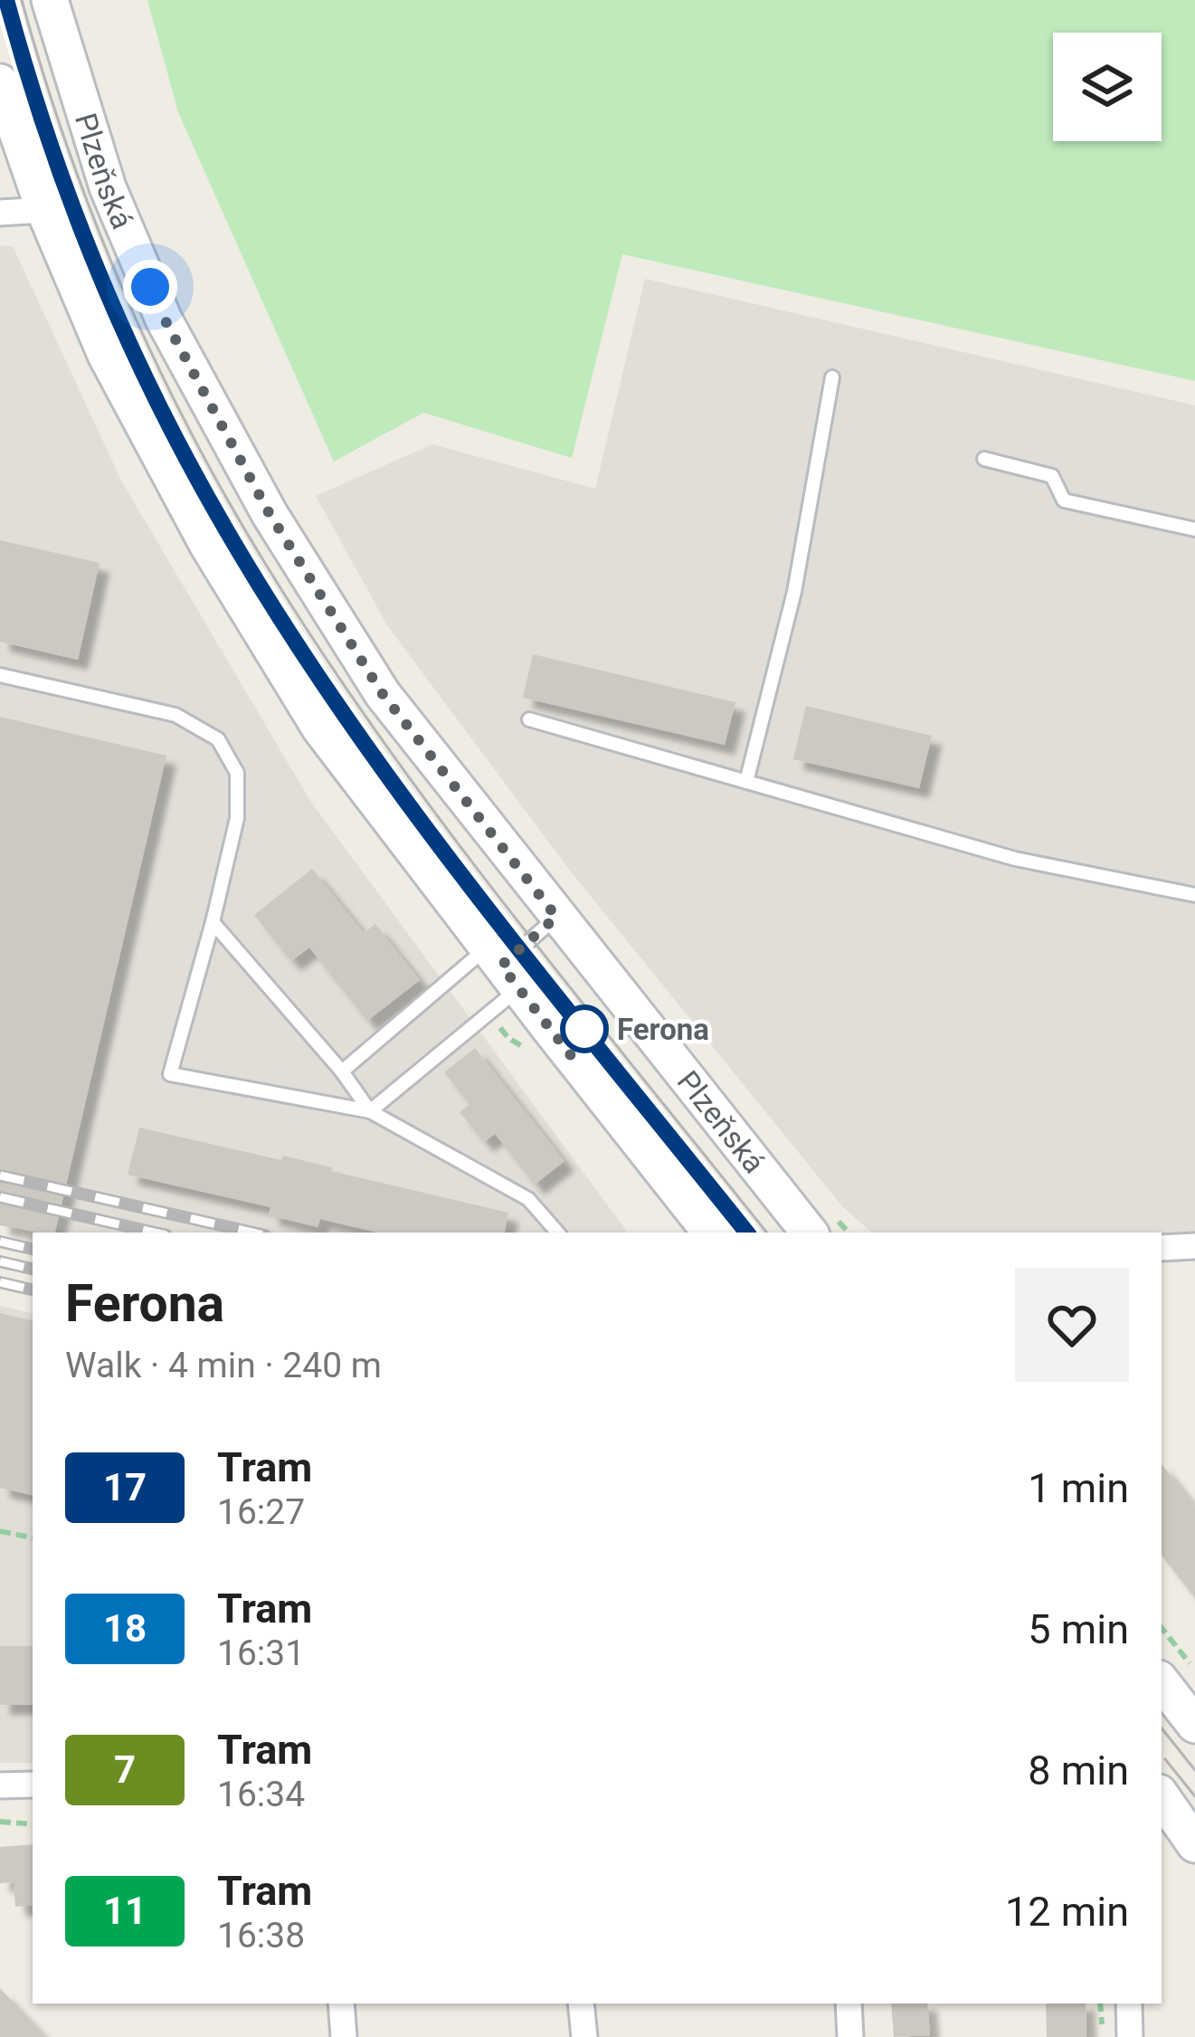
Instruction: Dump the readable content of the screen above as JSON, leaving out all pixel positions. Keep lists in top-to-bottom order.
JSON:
{
  "streets": {
    "main road": ["Plzeňská"]
  },
  "places": ["Ferona"],
  "lines": ["tram line 17"],
  "page": {
    "heading": ["Ferona", "Walk · 4 min · 240 m"],
    "list": [
      {
        "mark": "17",
        "name": "Tram",
        "note": "16:27",
        "value": "1 min"
      },
      {
        "mark": "18",
        "name": "Tram",
        "note": "16:31",
        "value": "5 min"
      },
      {
        "mark": "7",
        "name": "Tram",
        "note": "16:34",
        "value": "8 min"
      },
      {
        "mark": "11",
        "name": "Tram",
        "note": "16:38",
        "value": "12 min"
      }
    ]
  }
}
